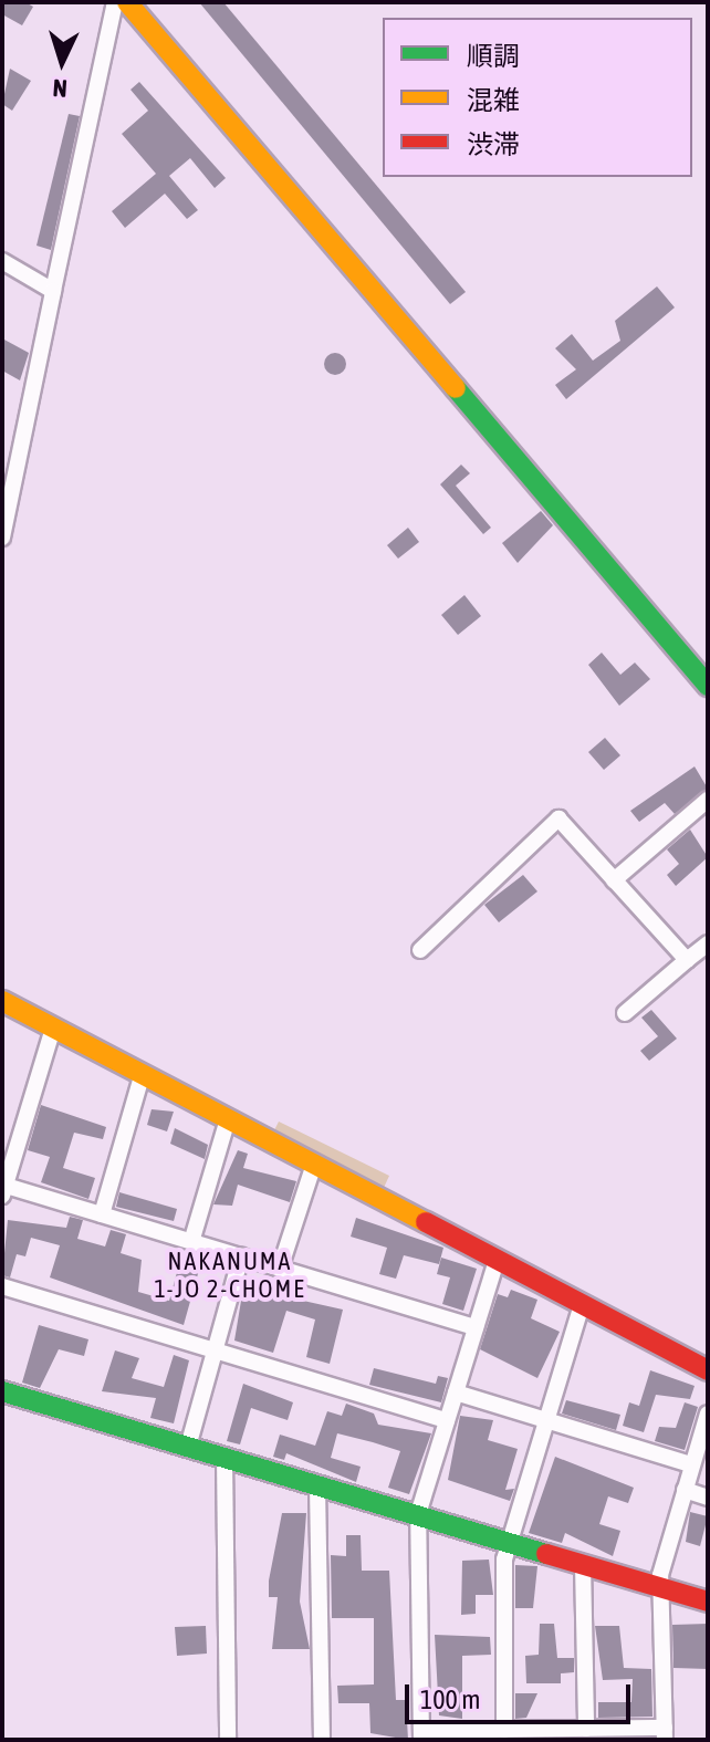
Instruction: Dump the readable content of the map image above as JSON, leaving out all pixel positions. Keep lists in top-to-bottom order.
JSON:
{
  "districts": ["NAKANUMA 1-JO 2-CHOME"],
  "legend": ["順調", "混雑", "渋滞"],
  "scale_bar": "100 m",
  "north": "bottom"
}
